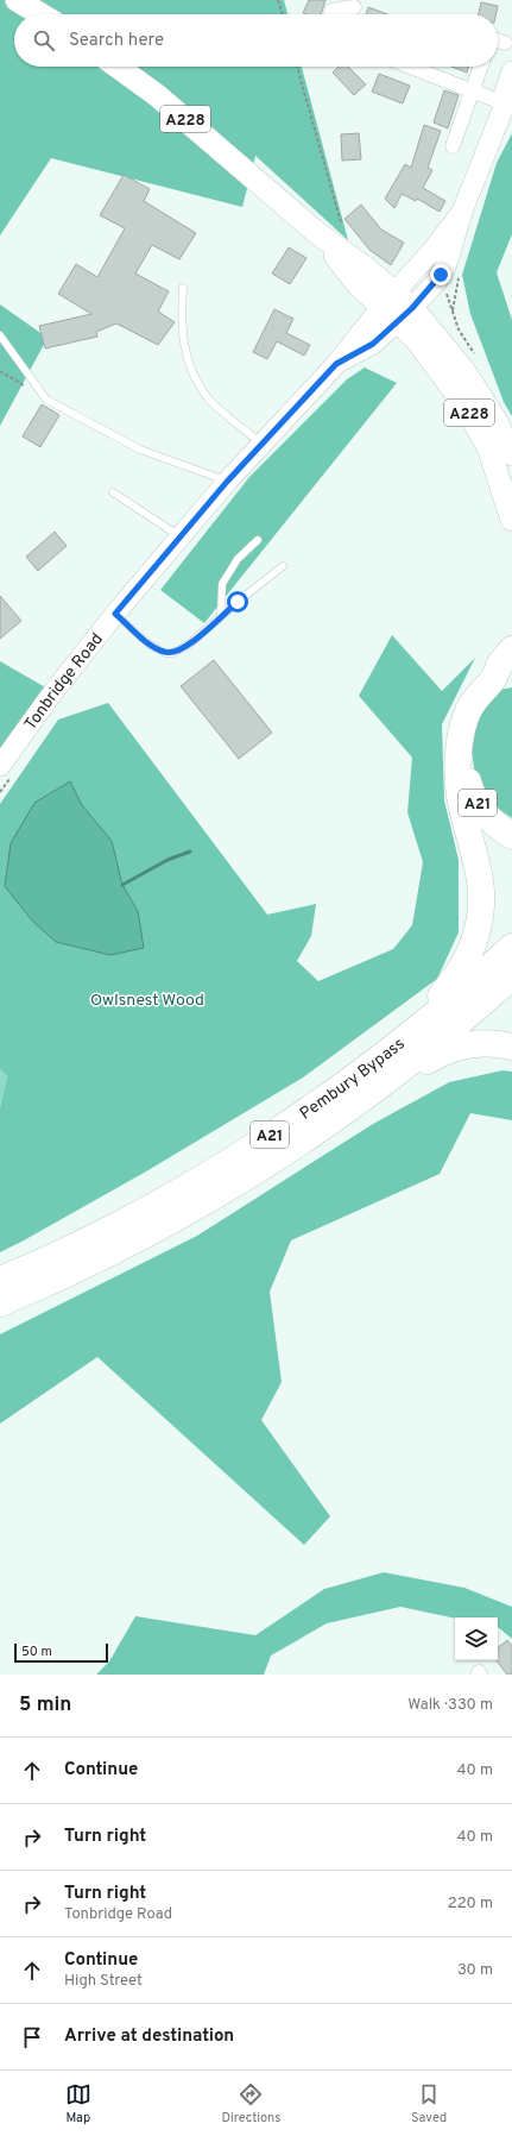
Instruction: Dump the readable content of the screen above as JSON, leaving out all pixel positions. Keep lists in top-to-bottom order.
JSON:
{
  "streets": {
    "highway": ["A21", "Pembury Bypass"],
    "main road": ["A228"],
    "street": ["Tonbridge Road"]
  },
  "crossings": [
    ["A228", "Tonbridge Road"],
    ["A21", "Pembury Bypass"]
  ],
  "parks": ["Owlsnest Wood"],
  "scale_bar": "50 m",
  "page": {
    "search": "Search here",
    "scale": "50 m",
    "heading": ["5 min", "Walk · 330 m"],
    "list": [
      ["Continue", "40 m"],
      ["Turn right", "40 m"],
      ["Turn right", "Tonbridge Road", "220 m"],
      ["Continue", "High Street", "30 m"],
      "Arrive at destination"
    ],
    "nav": ["Map", "Directions", "Saved"]
  }
}
